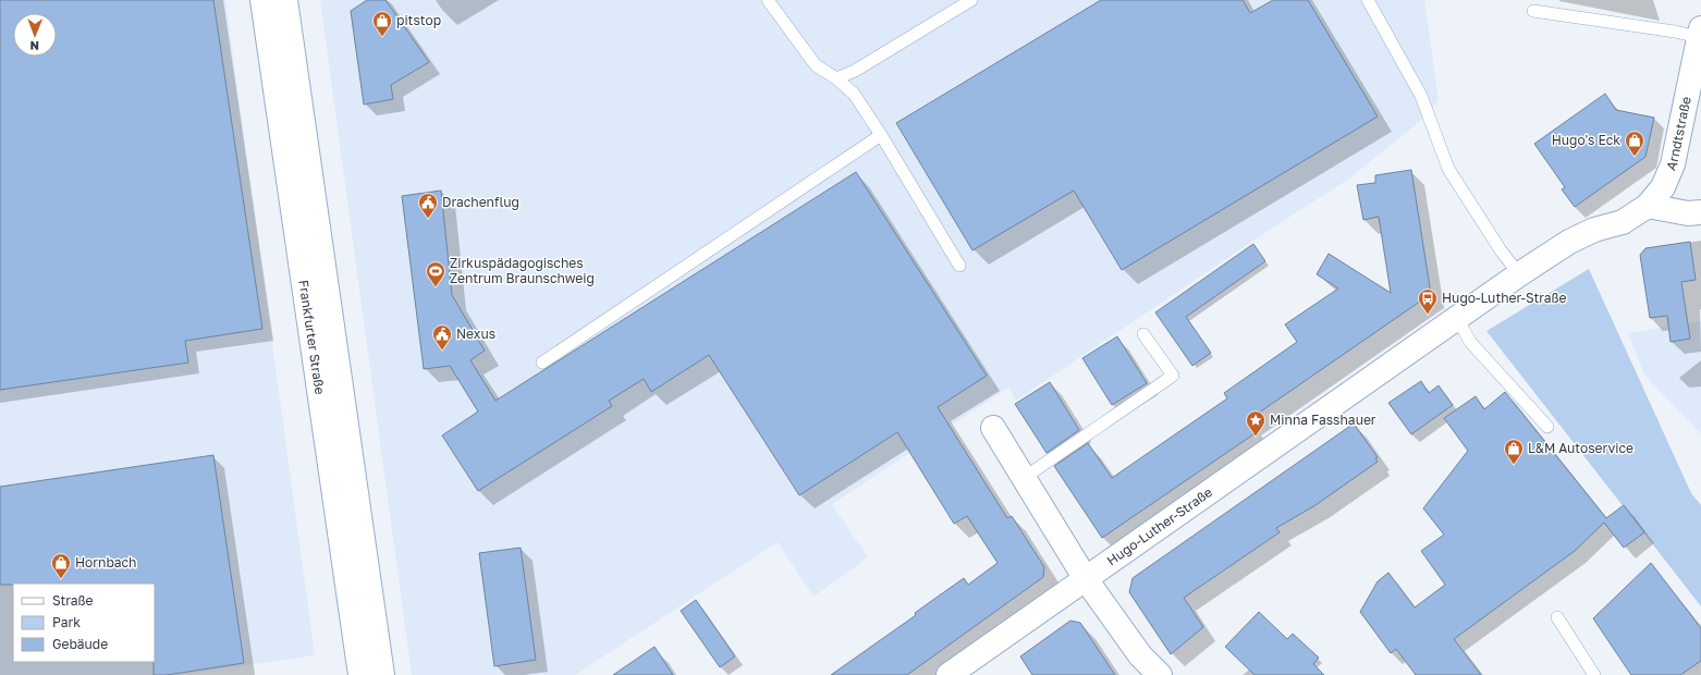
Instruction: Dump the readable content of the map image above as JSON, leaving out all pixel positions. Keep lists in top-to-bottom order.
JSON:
{
  "streets": {
    "street": ["Arndtstraße", "Frankfurter Straße", "Hugo-Luther-Straße"]
  },
  "crossings": [
    ["Arndtstraße", "Hugo-Luther-Straße"]
  ],
  "places": {
    "shop": [
      "pitstop",
      "Hugo's Eck",
      "L&M Autoservice",
      "Hornbach"
    ],
    "public building": ["Drachenflug", "Nexus"],
    "sports": ["Zirkuspädagogisches Zentrum Braunschweig"],
    "bus stop": ["Hugo-Luther-Straße"],
    "place": ["Minna Fasshauer"]
  },
  "legend": ["Straße", "Park", "Gebäude"],
  "north": "bottom"
}
